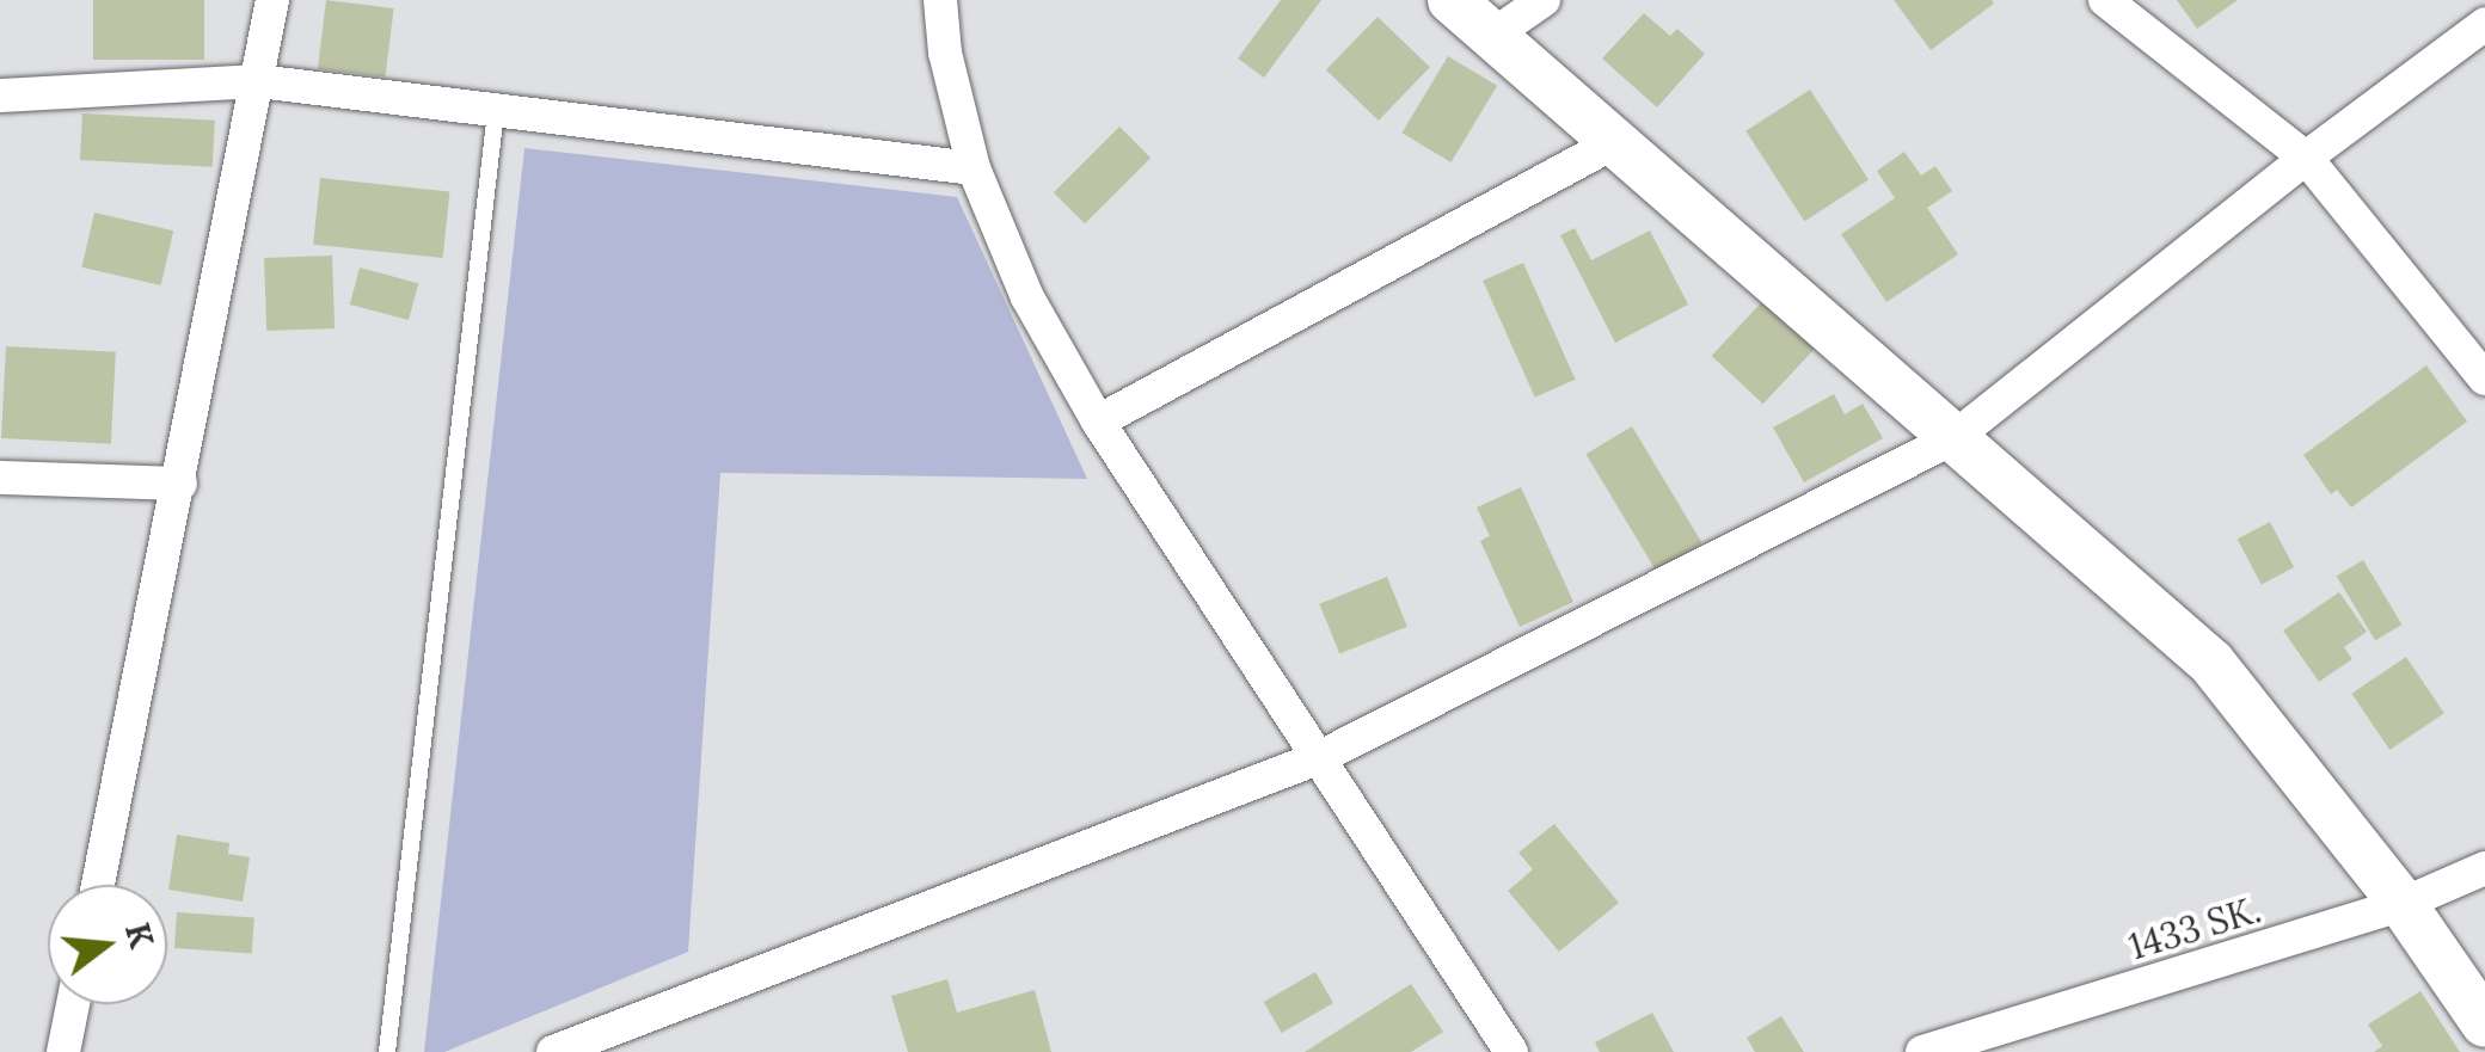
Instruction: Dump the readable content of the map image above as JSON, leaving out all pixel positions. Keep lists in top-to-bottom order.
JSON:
{
  "streets": {
    "street": ["1433 SK."]
  },
  "north": "right"
}
